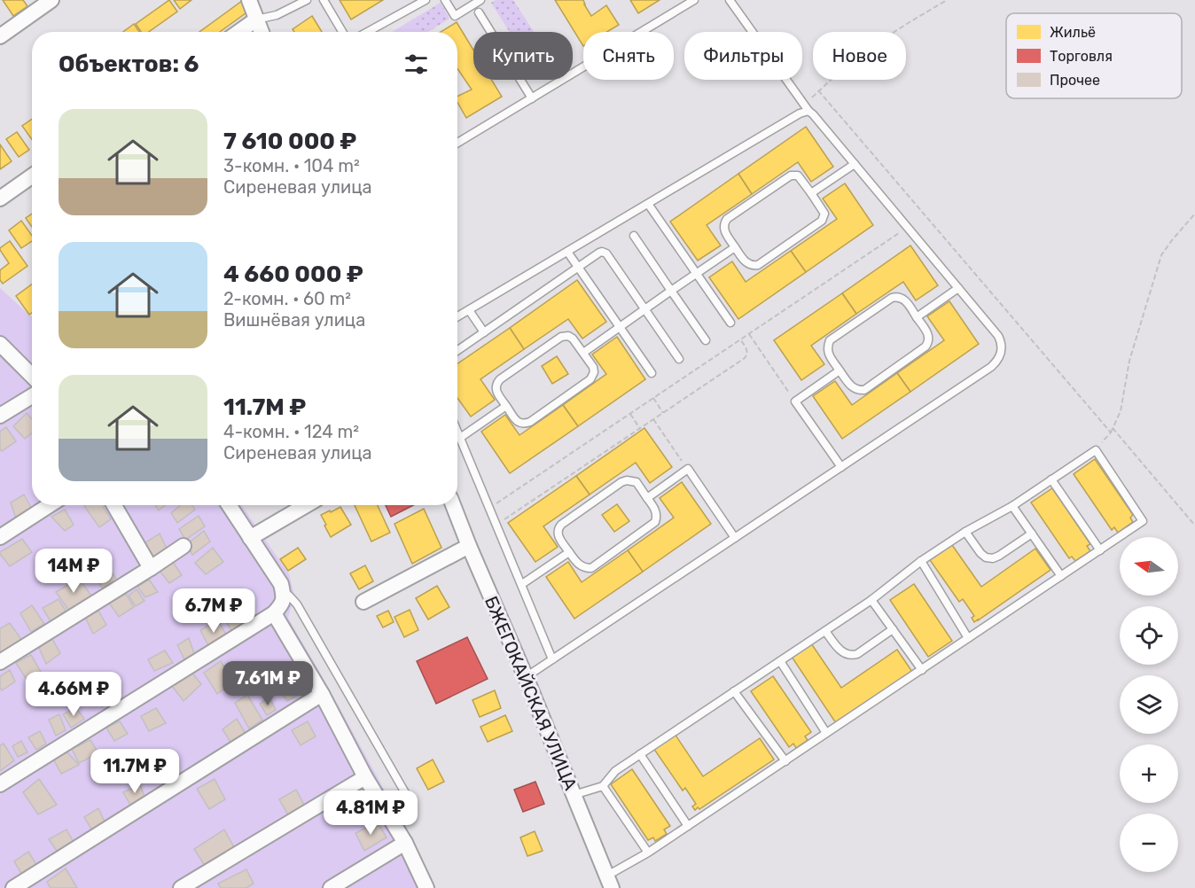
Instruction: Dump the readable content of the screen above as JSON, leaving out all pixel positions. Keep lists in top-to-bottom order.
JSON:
{
  "streets": {
    "street": ["БЖЕГОКАЙСКАЯ УЛИЦА"]
  },
  "legend": ["Жильё", "Торговля", "Прочее"],
  "north": "left",
  "page": {
    "chip": [
      "Купить",
      "Снять",
      "Фильтры",
      "Новое"
    ],
    "heading": "Объектов: 6",
    "list": [
      {
        "name": "7 610 000 ₽",
        "note": "3-комн. · 104 m² · Сиреневая улица"
      },
      {
        "name": "4 660 000 ₽",
        "note": "2-комн. · 60 m² · Вишнёвая улица"
      },
      {
        "name": "11.7M ₽",
        "note": "4-комн. · 124 m² · Сиреневая улица"
      }
    ],
    "map_buttons": ["+", "−"],
    "price": [
      "14M ₽",
      "6.7M ₽",
      "7.61M ₽",
      "4.66M ₽",
      "11.7M ₽",
      "4.81M ₽"
    ]
  }
}
